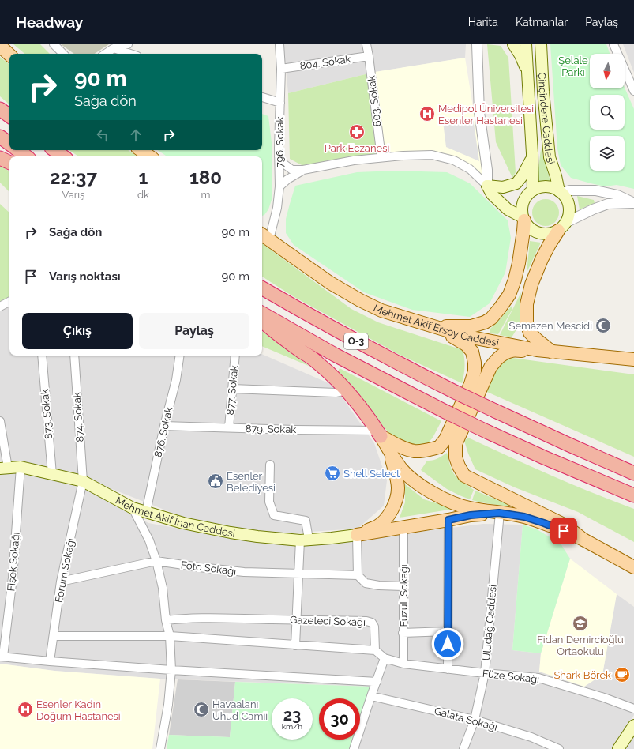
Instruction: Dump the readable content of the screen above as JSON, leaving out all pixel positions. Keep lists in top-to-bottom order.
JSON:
{
  "streets": {
    "highway": ["O-3"],
    "main road": ["Çinçindere Caddesi", "Mehmet Akif Ersoy Caddesi", "Mehmet Akif İnan Caddesi"],
    "street": [
      "804. Sokak",
      "803. Sokak",
      "796. Sokak",
      "877. Sokak",
      "873. Sokak",
      "874. Sokak",
      "879. Sokak",
      "876. Sokak",
      "Fişek Sokağı",
      "Foto Sokağı",
      "Forum Sokağı",
      "Fuzuli Sokağı",
      "Gazeteci Sokağı",
      "Uludağ Caddesi",
      "Füze Sokağı",
      "Galata Sokağı"
    ]
  },
  "crossings": [
    ["804. Sokak", "803. Sokak"],
    ["804. Sokak", "796. Sokak"],
    ["796. Sokak", "Mehmet Akif Ersoy Caddesi"],
    ["877. Sokak", "879. Sokak"],
    ["873. Sokak", "Mehmet Akif İnan Caddesi"],
    ["874. Sokak", "Mehmet Akif İnan Caddesi"],
    ["874. Sokak", "Forum Sokağı"],
    ["879. Sokak", "876. Sokak"],
    ["876. Sokak", "Mehmet Akif İnan Caddesi"],
    ["Mehmet Akif İnan Caddesi", "Fişek Sokağı"],
    ["Mehmet Akif İnan Caddesi", "Forum Sokağı"],
    ["Foto Sokağı", "Forum Sokağı"],
    ["Fuzuli Sokağı", "Füze Sokağı"],
    ["Uludağ Caddesi", "Füze Sokağı"],
    ["Uludağ Caddesi", "Galata Sokağı"]
  ],
  "parks": ["Şelale Parkı"],
  "places": {
    "hospital": ["Medipol Üniversitesi Esenler Hastanesi", "Esenler Kadın Doğum Hastanesi"],
    "pharmacy": ["Park Eczanesi"],
    "mosque": ["Semazen Mescidi", "Havaalanı Uhud Camii"],
    "supermarket": ["Shell Select"],
    "public building": ["Esenler Belediyesi"],
    "school or university": ["Fidan Demircioğlu Ortaokulu"],
    "cafe": ["Shark Börek"]
  },
  "north": "bottom",
  "page": {
    "header": "Headway",
    "nav": ["Harita", "Katmanlar", "Paylaş"],
    "turn": ["90 m", "Sağa dön"],
    "eta": [
      "22:37",
      "Varış",
      "1",
      "dk",
      "180",
      "m"
    ],
    "list": [
      {
        "name": "Sağa dön",
        "value": "90 m"
      },
      {
        "name": "Varış noktası",
        "value": "90 m"
      }
    ],
    "buttons": ["Çıkış", "Paylaş"],
    "speed": "23 km/h",
    "limit": "30"
  }
}
